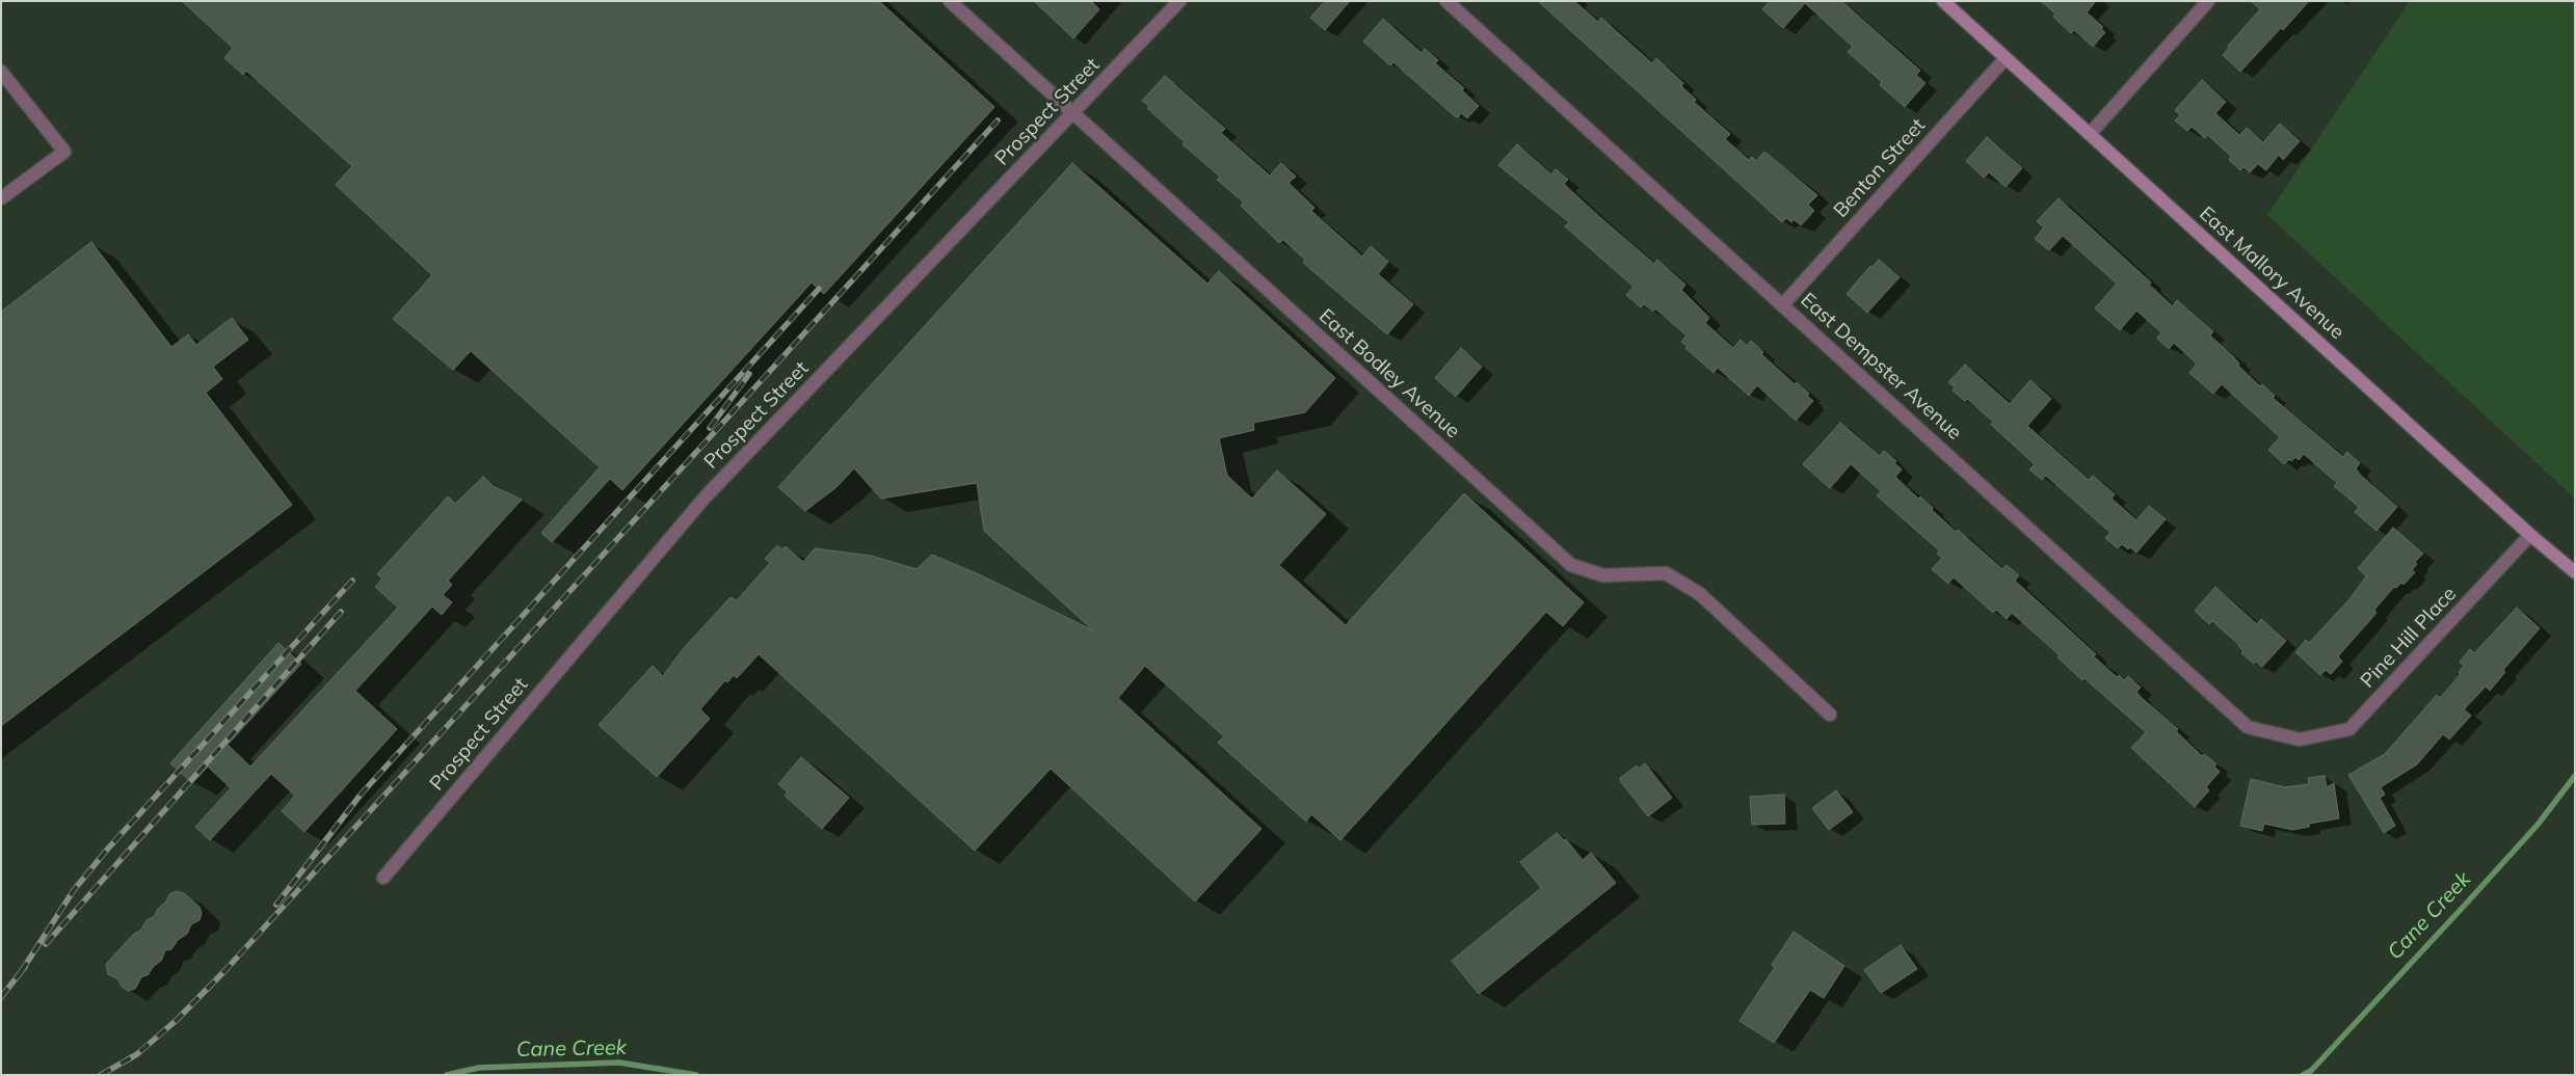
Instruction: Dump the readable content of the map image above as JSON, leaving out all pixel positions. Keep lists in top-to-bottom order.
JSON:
{
  "streets": {
    "main road": ["East Mallory Avenue"],
    "street": [
      "Prospect Street",
      "Benton Street",
      "East Dempster Avenue",
      "East Bodley Avenue",
      "Pine Hill Place"
    ]
  },
  "crossings": [
    ["Prospect Street", "East Bodley Avenue"],
    ["Benton Street", "East Mallory Avenue"],
    ["Benton Street", "East Dempster Avenue"],
    ["East Mallory Avenue", "Pine Hill Place"],
    ["East Dempster Avenue", "Pine Hill Place"]
  ],
  "water": ["Cane Creek"]
}
